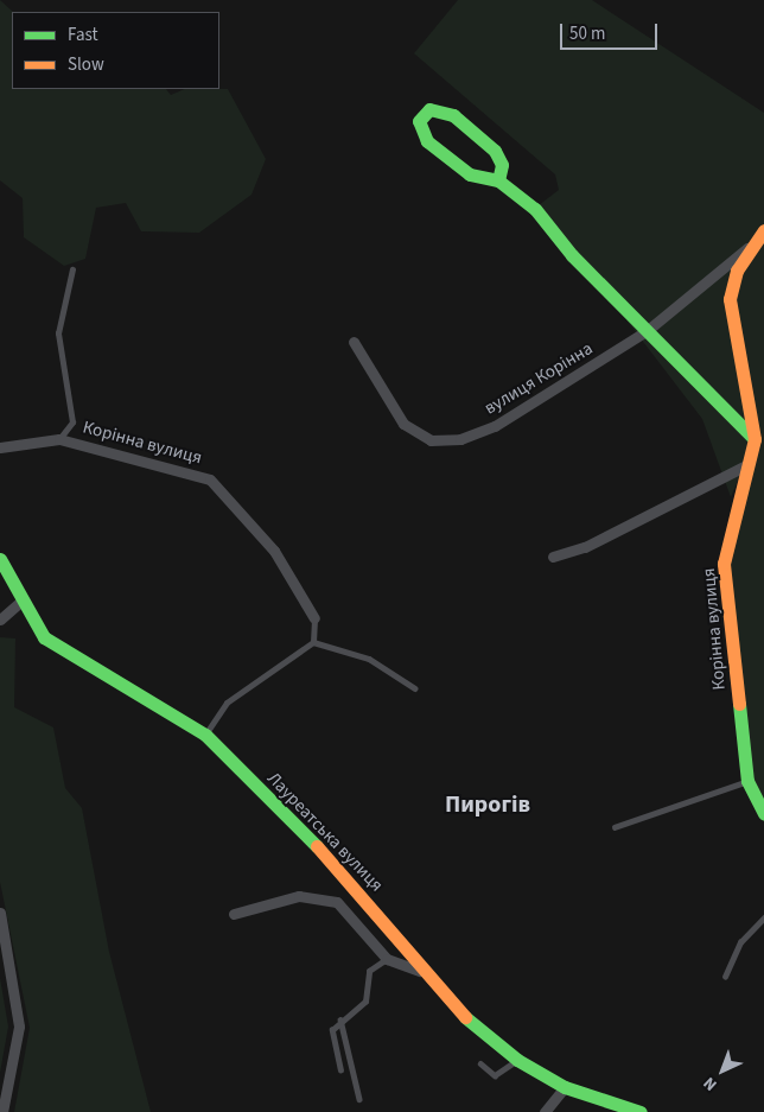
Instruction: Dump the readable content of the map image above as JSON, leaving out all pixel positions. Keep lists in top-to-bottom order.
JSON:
{
  "streets": {
    "street": ["вулиця Корінна", "Корінна вулиця", "Лауреатська вулиця"]
  },
  "districts": ["Пирогів"],
  "legend": ["Fast", "Slow"],
  "scale_bar": "50 m",
  "north": "bottom left"
}
